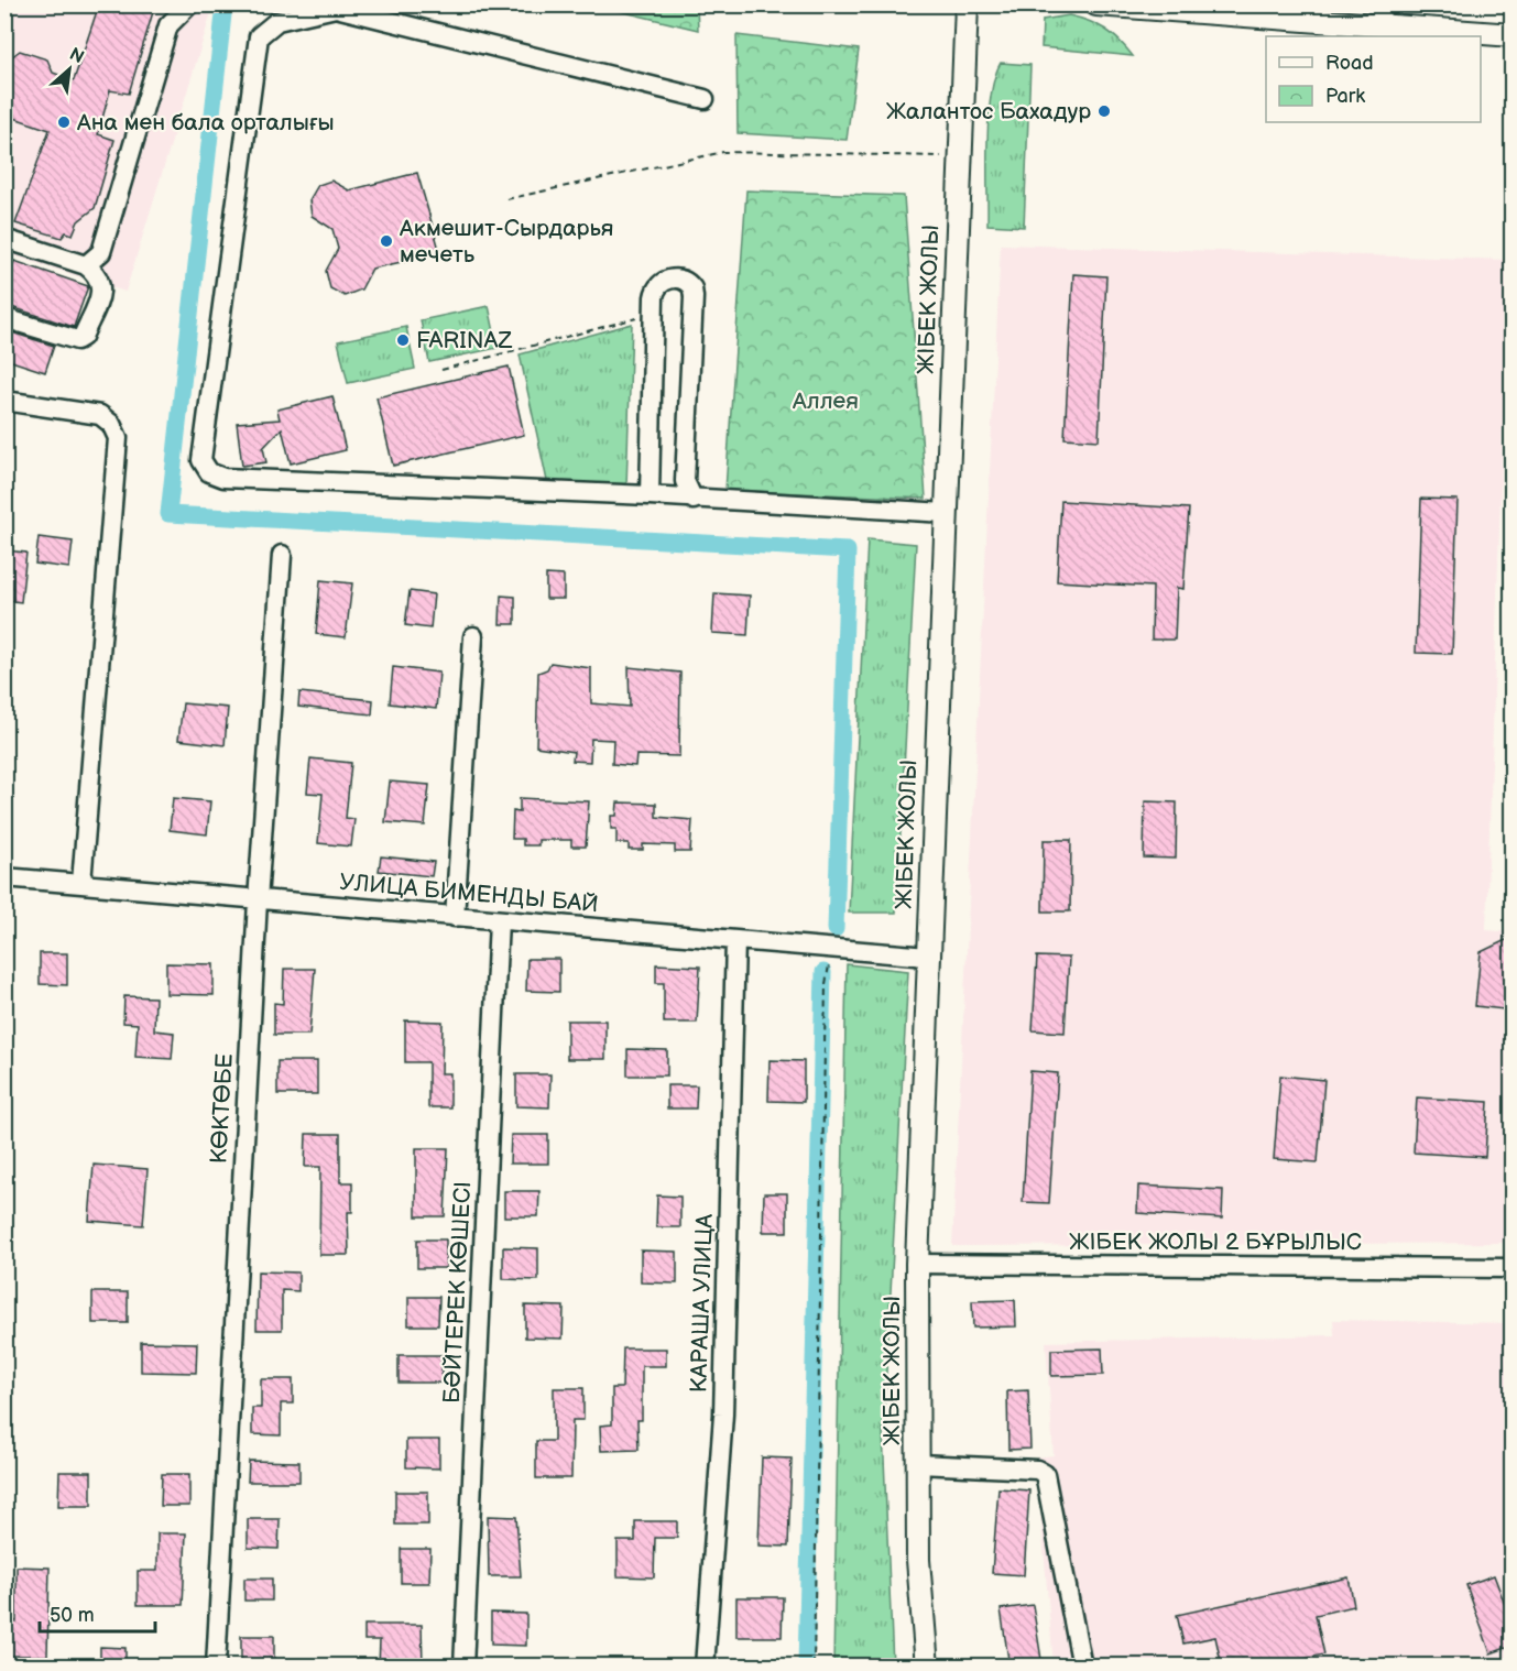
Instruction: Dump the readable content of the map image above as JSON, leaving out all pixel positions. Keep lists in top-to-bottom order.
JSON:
{
  "streets": {
    "main road": ["ЖІБЕК ЖОЛЫ"],
    "street": [
      "УЛИЦА БИМЕНДЫ БАЙ",
      "КӨКТӨБЕ",
      "ЖІБЕК ЖОЛЫ 2 БҰРЫЛЫС",
      "БӘЙТЕРЕК КӨШЕСІ",
      "КАРАША УЛИЦА"
    ]
  },
  "crossings": [
    ["ЖІБЕК ЖОЛЫ", "УЛИЦА БИМЕНДЫ БАЙ"],
    ["ЖІБЕК ЖОЛЫ", "ЖІБЕК ЖОЛЫ 2 БҰРЫЛЫС"],
    ["УЛИЦА БИМЕНДЫ БАЙ", "КӨКТӨБЕ"],
    ["УЛИЦА БИМЕНДЫ БАЙ", "БӘЙТЕРЕК КӨШЕСІ"],
    ["УЛИЦА БИМЕНДЫ БАЙ", "КАРАША УЛИЦА"]
  ],
  "parks": ["Аллея"],
  "places": [
    "Жалантос Бахадур",
    "Ана мен бала орталығы",
    "Акмешит-Сырдарья мечеть",
    "FARINAZ"
  ],
  "legend": ["Road", "Park"],
  "scale_bar": "50 m",
  "north": "top right"
}
